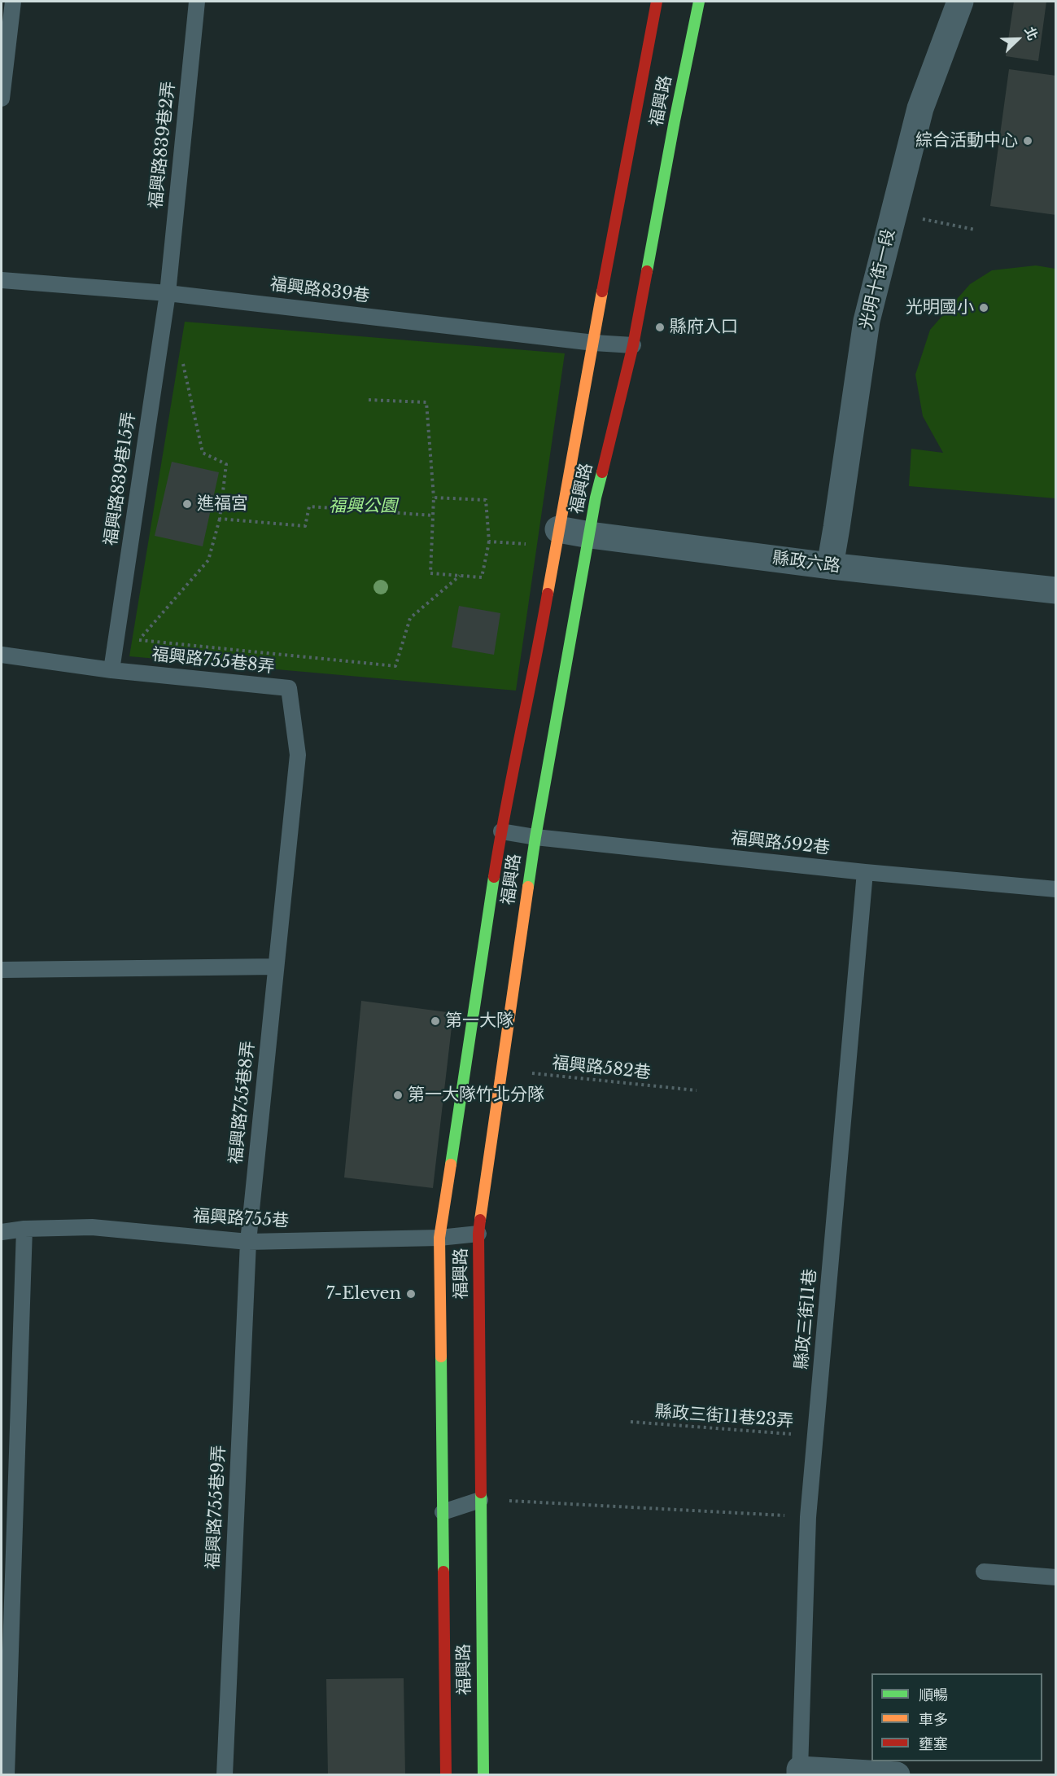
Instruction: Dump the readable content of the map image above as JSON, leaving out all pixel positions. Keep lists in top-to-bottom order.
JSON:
{
  "streets": {
    "street": ["福興路", "光明十街一段", "縣政六路"],
    "lane": [
      "福興路839巷2弄",
      "福興路839巷",
      "福興路839巷15弄",
      "福興路755巷8弄",
      "福興路592巷",
      "福興路755巷",
      "縣政三街11巷",
      "福興路755巷9弄"
    ],
    "path": ["福興路582巷", "縣政三街11巷23弄"]
  },
  "crossings": [
    ["福興路", "福興路839巷"],
    ["福興路", "縣政六路"],
    ["福興路", "福興路592巷"],
    ["福興路", "福興路582巷"],
    ["福興路", "福興路755巷"],
    ["福興路839巷2弄", "福興路839巷"],
    ["福興路839巷2弄", "福興路839巷15弄"],
    ["光明十街一段", "縣政六路"],
    ["福興路839巷", "福興路839巷15弄"],
    ["福興路839巷15弄", "福興路755巷8弄"],
    ["福興路755巷8弄", "福興路755巷"],
    ["福興路755巷8弄", "福興路755巷9弄"],
    ["福興路592巷", "縣政三街11巷"],
    ["福興路755巷", "福興路755巷9弄"],
    ["縣政三街11巷", "縣政三街11巷23弄"]
  ],
  "parks": ["福興公園"],
  "places": [
    "綜合活動中心",
    "光明國小",
    "縣府入口",
    "進福宮",
    "第一大隊",
    "第一大隊竹北分隊",
    "7-Eleven"
  ],
  "legend": ["順暢", "車多", "壅塞"],
  "north": "top right"
}
